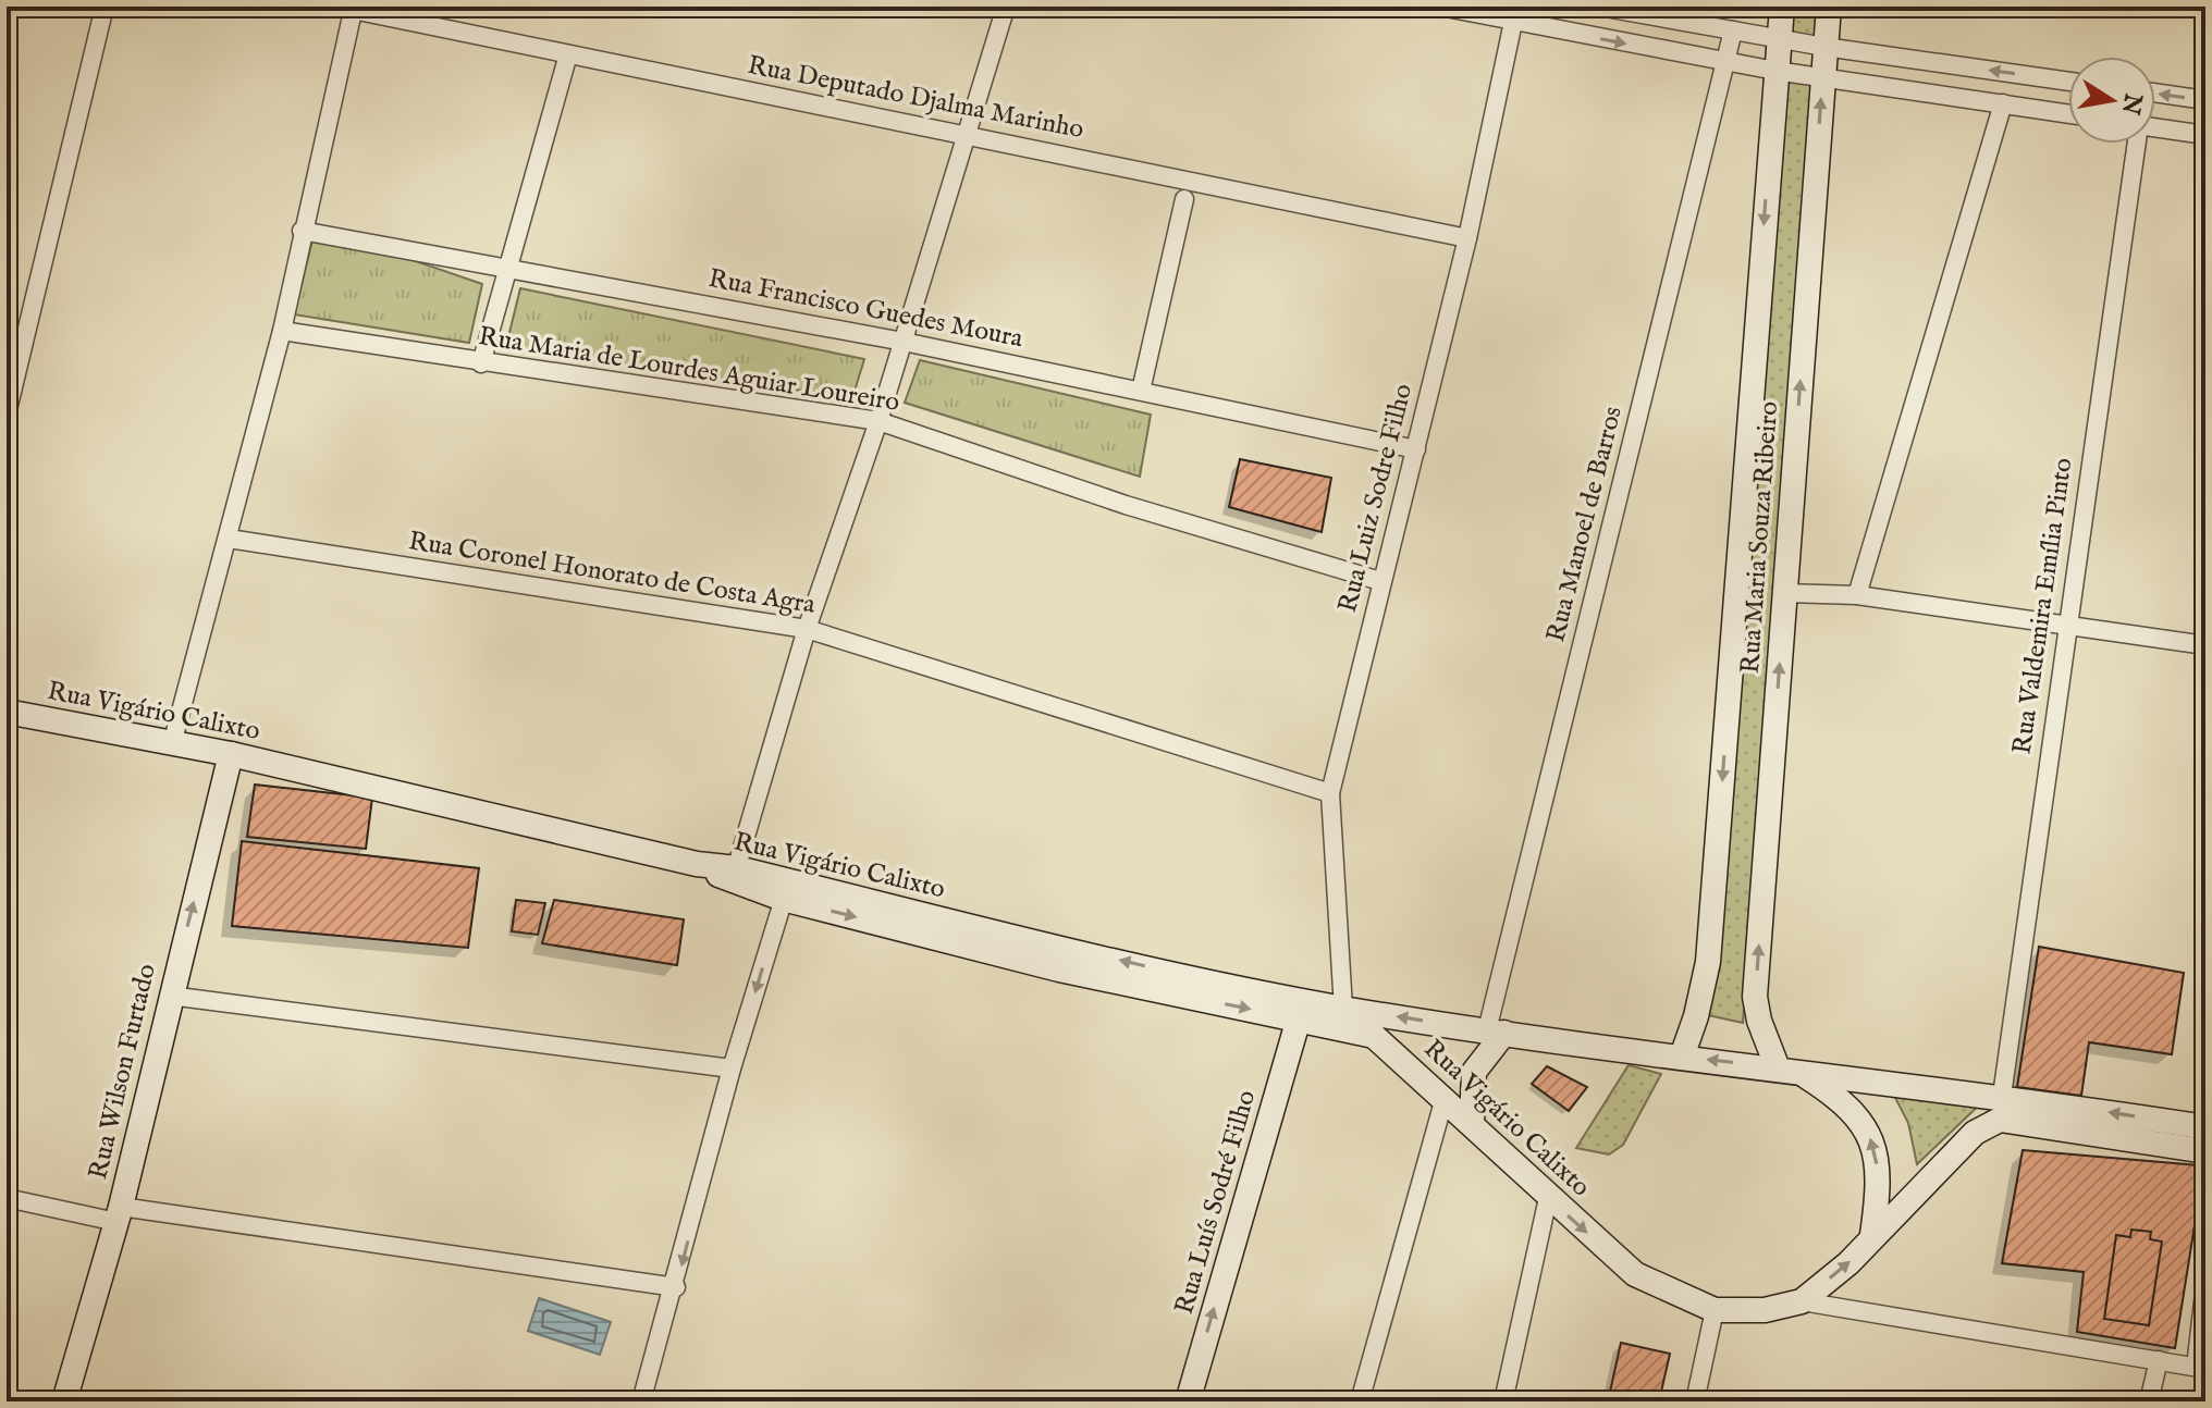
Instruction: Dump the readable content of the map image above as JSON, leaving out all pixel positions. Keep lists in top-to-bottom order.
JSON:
{
  "streets": {
    "main road": [
      "Rua Maria Souza Ribeiro",
      "Rua Vigário Calixto",
      "Rua Wilson Furtado",
      "Rua Luís Sodré Filho"
    ],
    "street": [
      "Rua Deputado Djalma Marinho",
      "Rua Francisco Guedes Moura",
      "Rua Maria de Lourdes Aguiar Loureiro",
      "Rua Luiz Sodre Filho",
      "Rua Manoel de Barros",
      "Rua Coronel Honorato de Costa Agra",
      "Rua Valdemira Emília Pinto"
    ]
  },
  "crossings": [
    ["Rua Deputado Djalma Marinho", "Rua Luiz Sodre Filho"],
    ["Rua Francisco Guedes Moura", "Rua Luiz Sodre Filho"],
    ["Rua Maria de Lourdes Aguiar Loureiro", "Rua Luiz Sodre Filho"],
    ["Rua Luiz Sodre Filho", "Rua Coronel Honorato de Costa Agra"],
    ["Rua Luiz Sodre Filho", "Rua Vigário Calixto"],
    ["Rua Manoel de Barros", "Rua Vigário Calixto"],
    ["Rua Maria Souza Ribeiro", "Rua Vigário Calixto"],
    ["Rua Valdemira Emília Pinto", "Rua Vigário Calixto"],
    ["Rua Vigário Calixto", "Rua Wilson Furtado"],
    ["Rua Vigário Calixto", "Rua Luís Sodré Filho"]
  ],
  "one_way": ["Rua Wilson Furtado", "Rua Luís Sodré Filho"],
  "north": "right"
}
